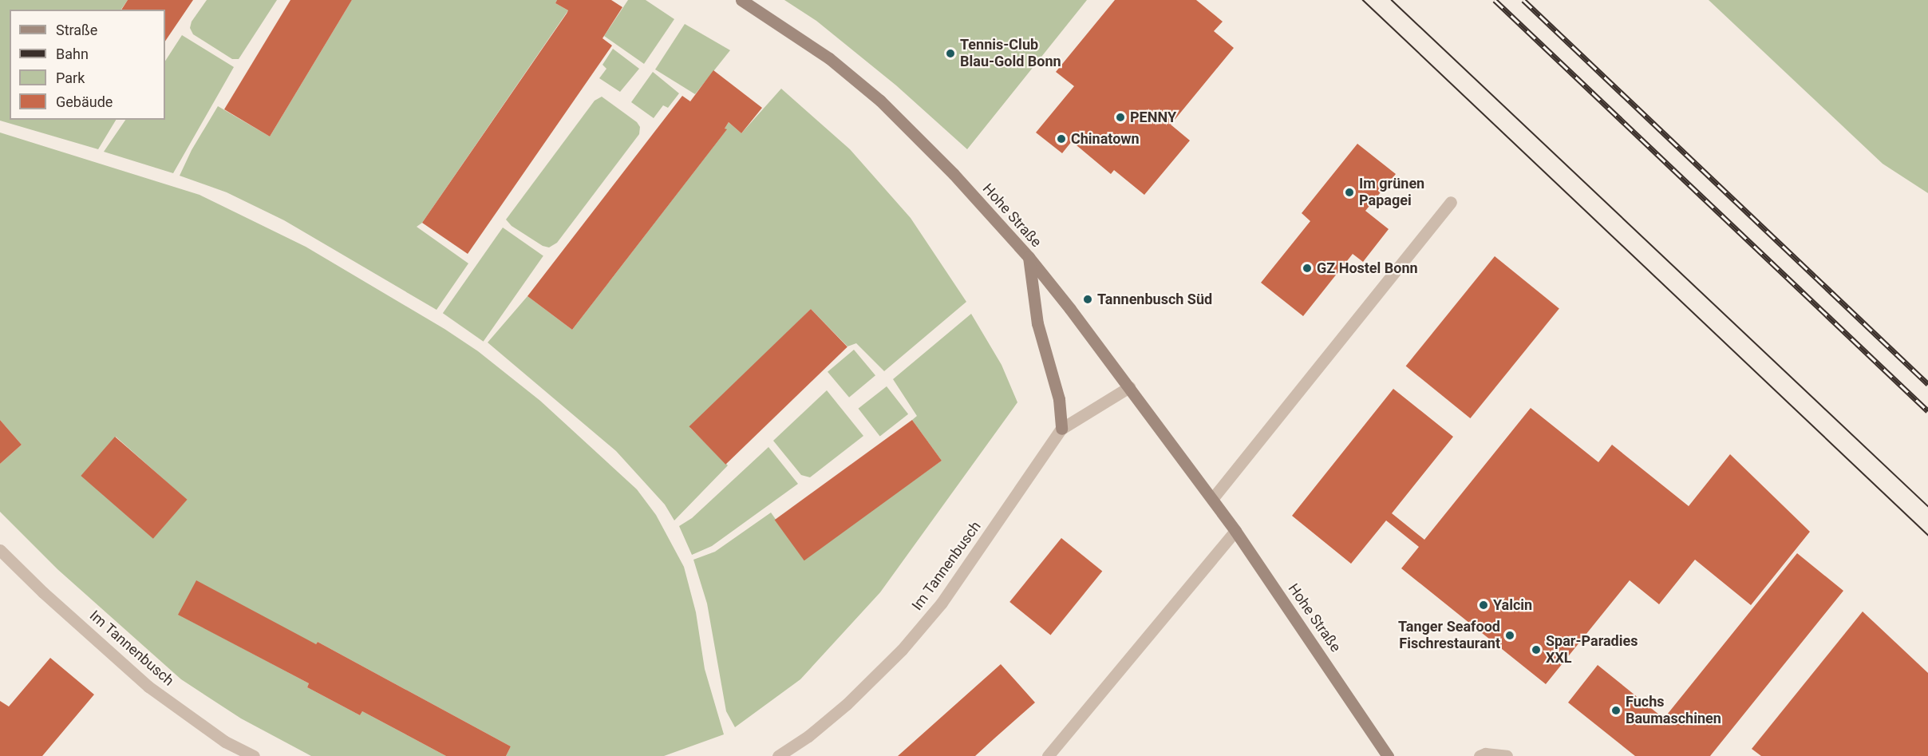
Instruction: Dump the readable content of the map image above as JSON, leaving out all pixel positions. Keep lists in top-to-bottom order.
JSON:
{
  "streets": {
    "street": ["Hohe Straße", "Im Tannenbusch"]
  },
  "crossings": [
    ["Hohe Straße", "Im Tannenbusch"]
  ],
  "places": [
    "Tennis-Club Blau-Gold Bonn",
    "PENNY",
    "Chinatown",
    "Im grünen Papagei",
    "GZ Hostel Bonn",
    "Tannenbusch Süd",
    "Yalcin",
    "Tanger Seafood Fischrestaurant",
    "Spar-Paradies XXL",
    "Fuchs Baumaschinen"
  ],
  "legend": [
    "Straße",
    "Bahn",
    "Park",
    "Gebäude"
  ]
}
